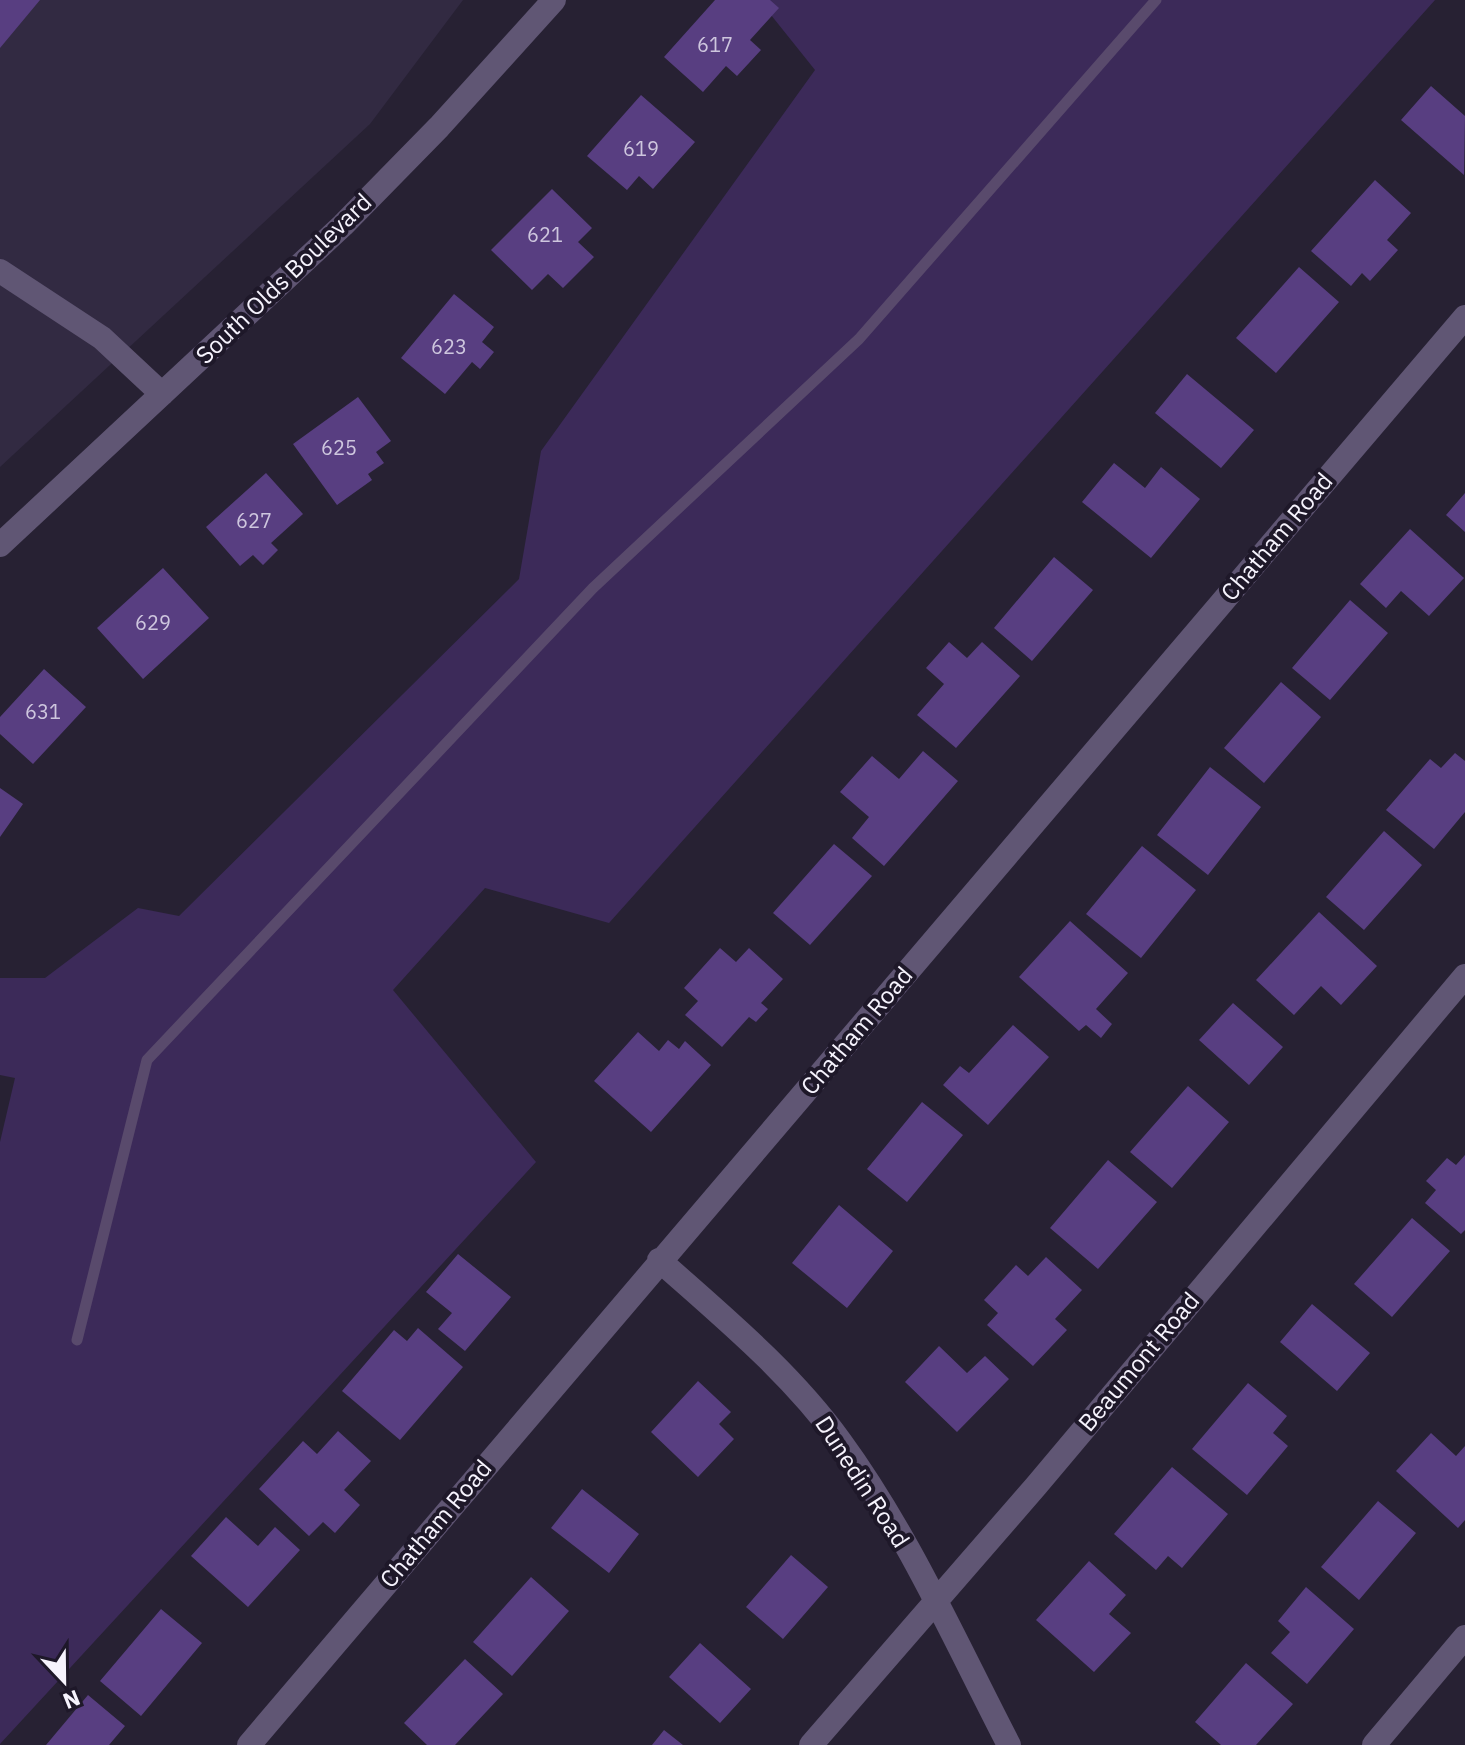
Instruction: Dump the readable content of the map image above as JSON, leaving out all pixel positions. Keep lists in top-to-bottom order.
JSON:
{
  "streets": {
    "street": [
      "South Olds Boulevard",
      "Chatham Road",
      "Beaumont Road",
      "Dunedin Road"
    ]
  },
  "crossings": [
    ["Chatham Road", "Dunedin Road"],
    ["Beaumont Road", "Dunedin Road"]
  ],
  "house_numbers": [
    "617",
    "619",
    "621",
    "623",
    "625",
    "627",
    "629",
    "631"
  ],
  "north": "bottom"
}
